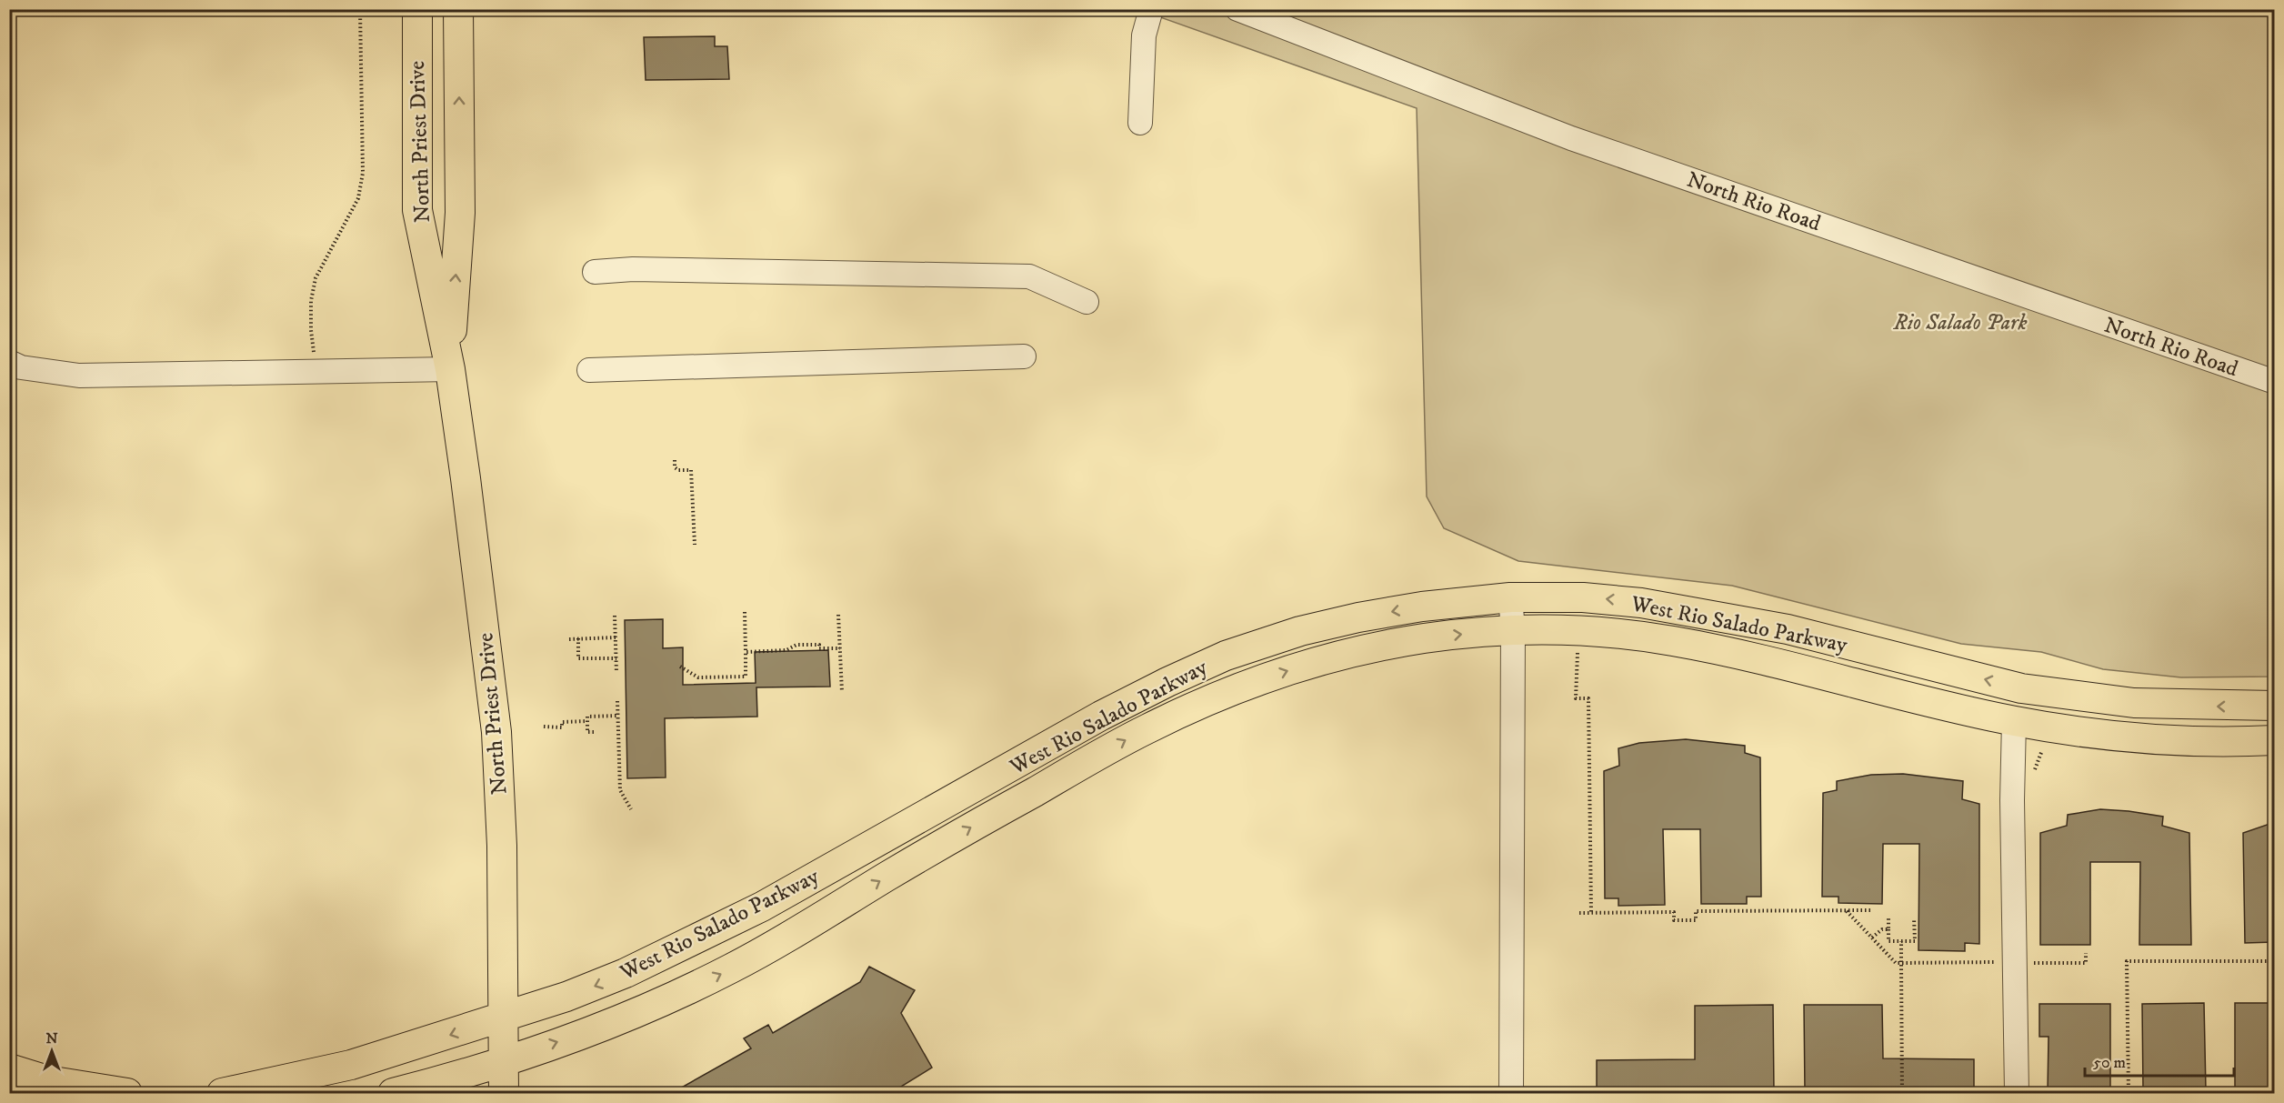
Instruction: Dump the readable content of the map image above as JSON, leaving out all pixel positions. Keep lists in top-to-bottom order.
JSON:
{
  "streets": {
    "main road": ["North Priest Drive", "West Rio Salado Parkway"],
    "street": ["North Rio Road"]
  },
  "crossings": [
    ["North Priest Drive", "West Rio Salado Parkway"]
  ],
  "parks": ["Rio Salado Park"],
  "scale_bar": "50 m",
  "north": "top"
}
